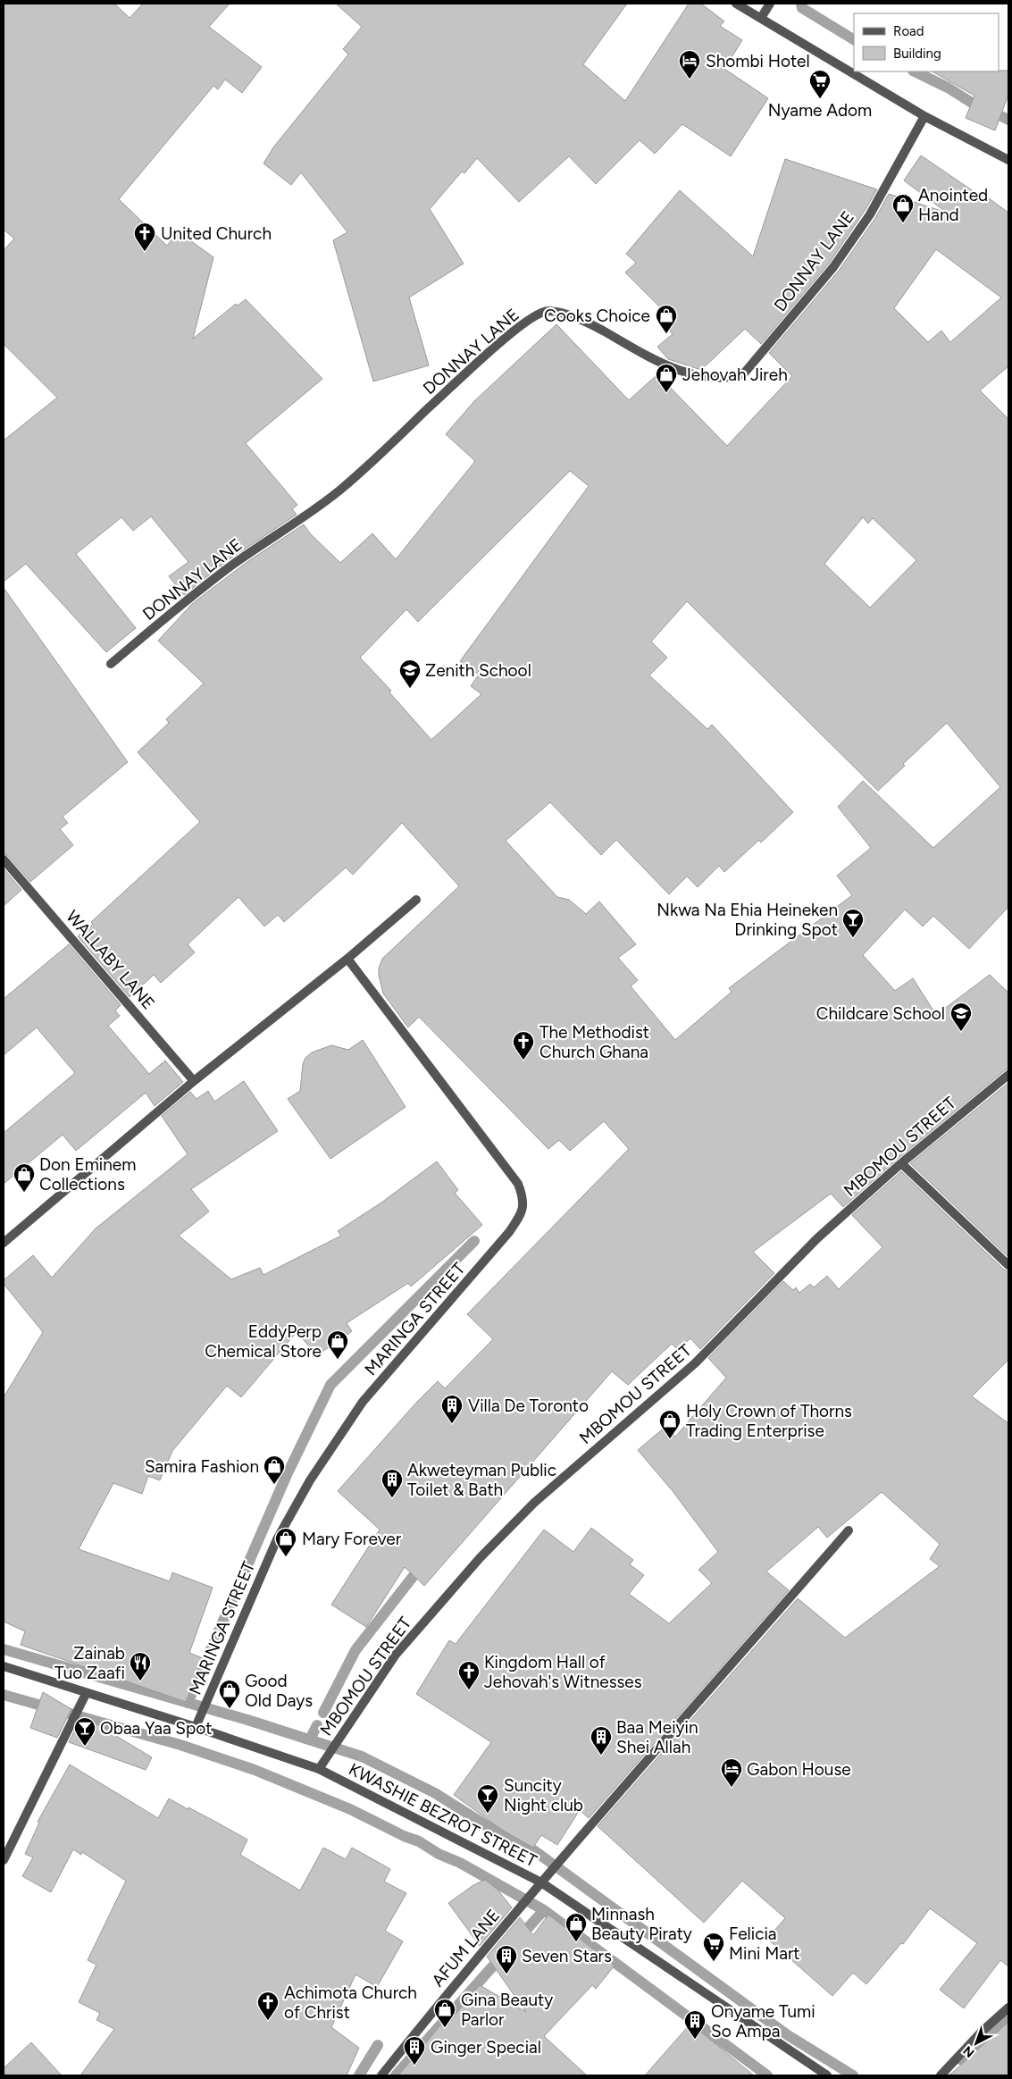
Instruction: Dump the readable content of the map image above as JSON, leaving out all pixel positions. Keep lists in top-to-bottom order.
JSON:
{
  "streets": {
    "street": [
      "DONNAY LANE",
      "WALLABY LANE",
      "MBOMOU STREET",
      "MARINGA STREET",
      "KWASHIE BEZROT STREET",
      "AFUM LANE"
    ]
  },
  "crossings": [
    ["MBOMOU STREET", "KWASHIE BEZROT STREET"],
    ["MARINGA STREET", "KWASHIE BEZROT STREET"],
    ["KWASHIE BEZROT STREET", "AFUM LANE"]
  ],
  "places": {
    "hotel": ["Shombi Hotel", "Gabon House"],
    "supermarket": ["Nyame Adom", "Felicia Mini Mart"],
    "shop": [
      "Anointed Hand",
      "Cooks Choice",
      "Jehovah Jireh",
      "Don Eminem Collections",
      "EddyPerp Chemical Store",
      "Holy Crown of Thorns Trading Enterprise",
      "Samira Fashion",
      "Mary Forever",
      "Good Old Days",
      "Minnash Beauty Piraty",
      "Gina Beauty Parlor"
    ],
    "church": [
      "United Church",
      "The Methodist Church Ghana",
      "Kingdom Hall of Jehovah's Witnesses",
      "Achimota Church of Christ"
    ],
    "school or university": ["Zenith School", "Childcare School"],
    "bar": ["Nkwa Na Ehia Heineken Drinking Spot", "Obaa Yaa Spot", "Suncity Night club"],
    "building": [
      "Villa De Toronto",
      "Akweteyman Public Toilet & Bath",
      "Baa Meiyin Shei Allah",
      "Seven Stars",
      "Onyame Tumi So Ampa",
      "Ginger Special"
    ],
    "restaurant": ["Zainab Tuo Zaafi"]
  },
  "legend": ["Road", "Building"],
  "north": "bottom left"
}
